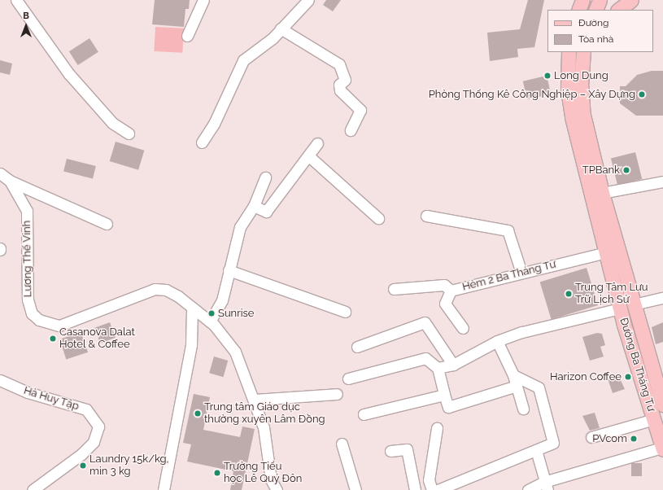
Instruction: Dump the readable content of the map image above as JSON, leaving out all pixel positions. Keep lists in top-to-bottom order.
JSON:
{
  "streets": {
    "main road": ["Đường Ba Tháng Tư"],
    "street": ["Lương Thế Vinh", "Hẻm 2 Ba Tháng Tư", "Hà Huy Tập"]
  },
  "crossings": [
    ["Hẻm 2 Ba Tháng Tư", "Đường Ba Tháng Tư"]
  ],
  "places": [
    "Long Dung",
    "Phòng Thống Kê Công Nghiệp – Xây Dựng",
    "TPBank",
    "Trung Tâm Lưu Trữ Lịch Sử",
    "Sunrise",
    "Casanova Dalat Hotel & Coffee",
    "Harizon Coffee",
    "Trung tâm Giáo dục thường xuyên Lâm Đồng",
    "PVcom",
    "Laundry 15k/kg, min 3 kg",
    "Trường Tiểu học Lê Quý Đôn"
  ],
  "legend": ["Đường", "Tòa nhà"],
  "north": "top"
}
